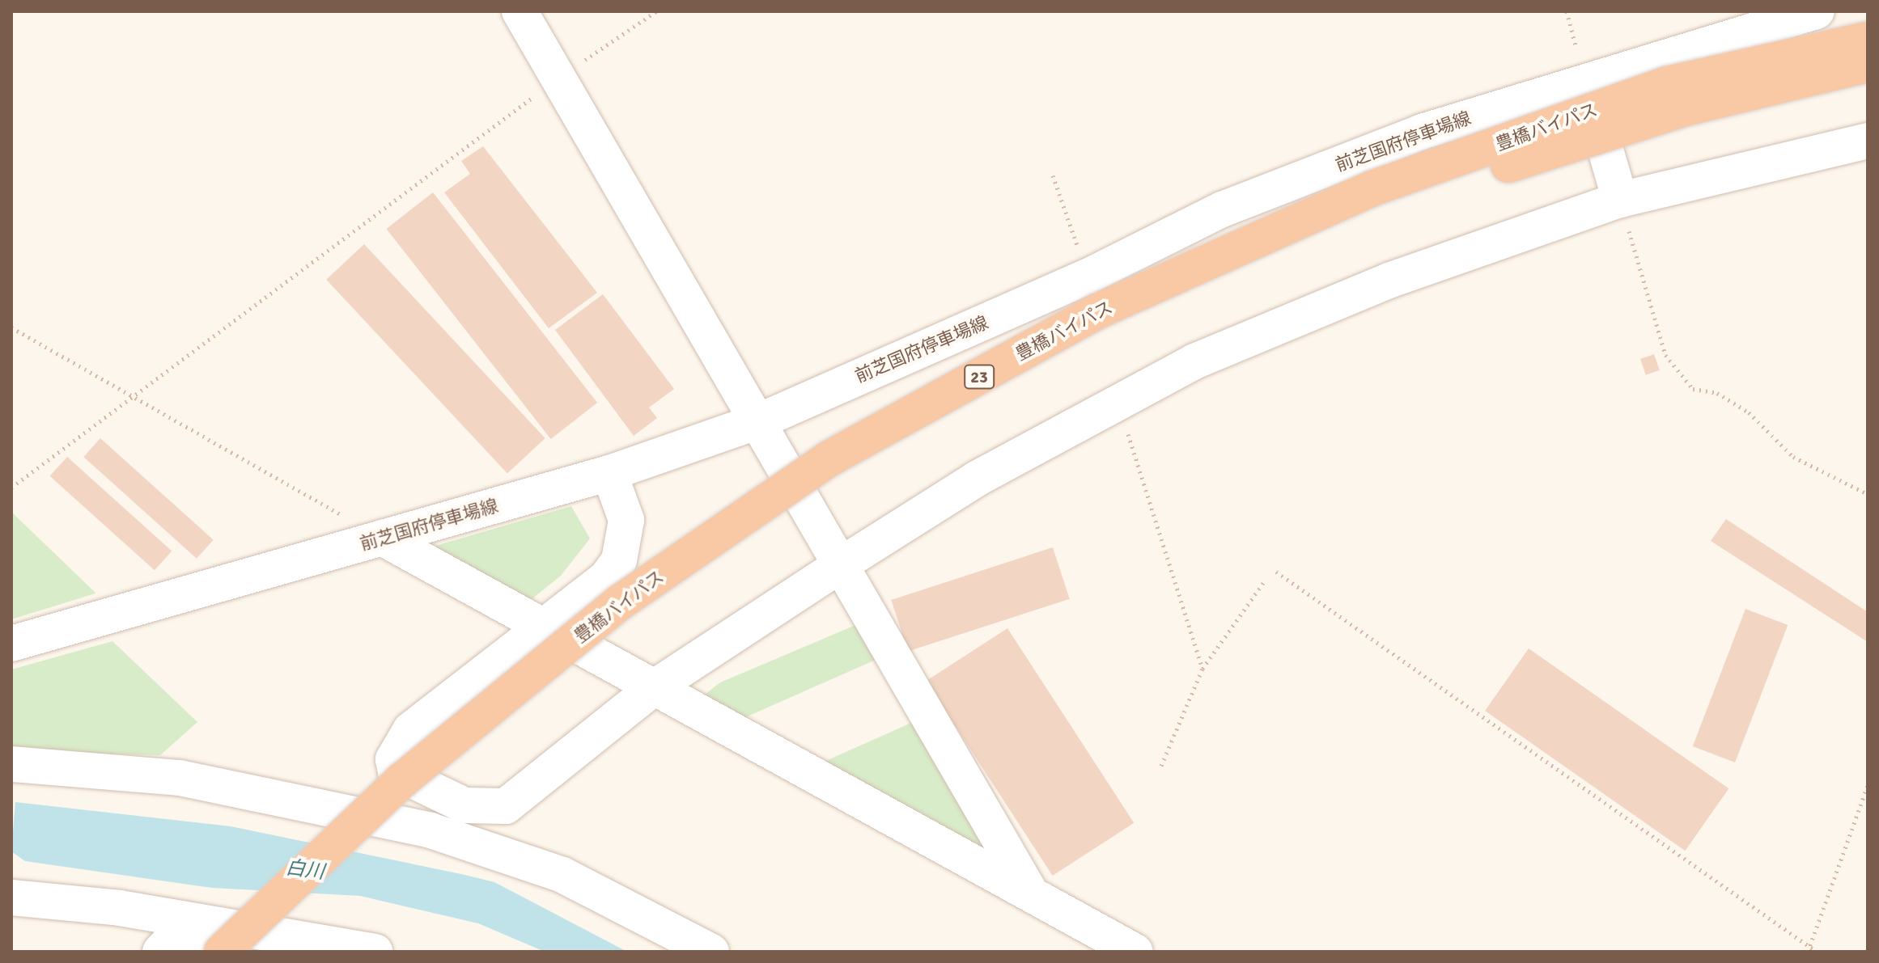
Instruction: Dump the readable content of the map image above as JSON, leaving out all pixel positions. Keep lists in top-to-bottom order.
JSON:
{
  "streets": {
    "highway": ["豊橋バイパス", "23"],
    "street": ["前芝国府停車場線"]
  },
  "water": ["白川"]
}
